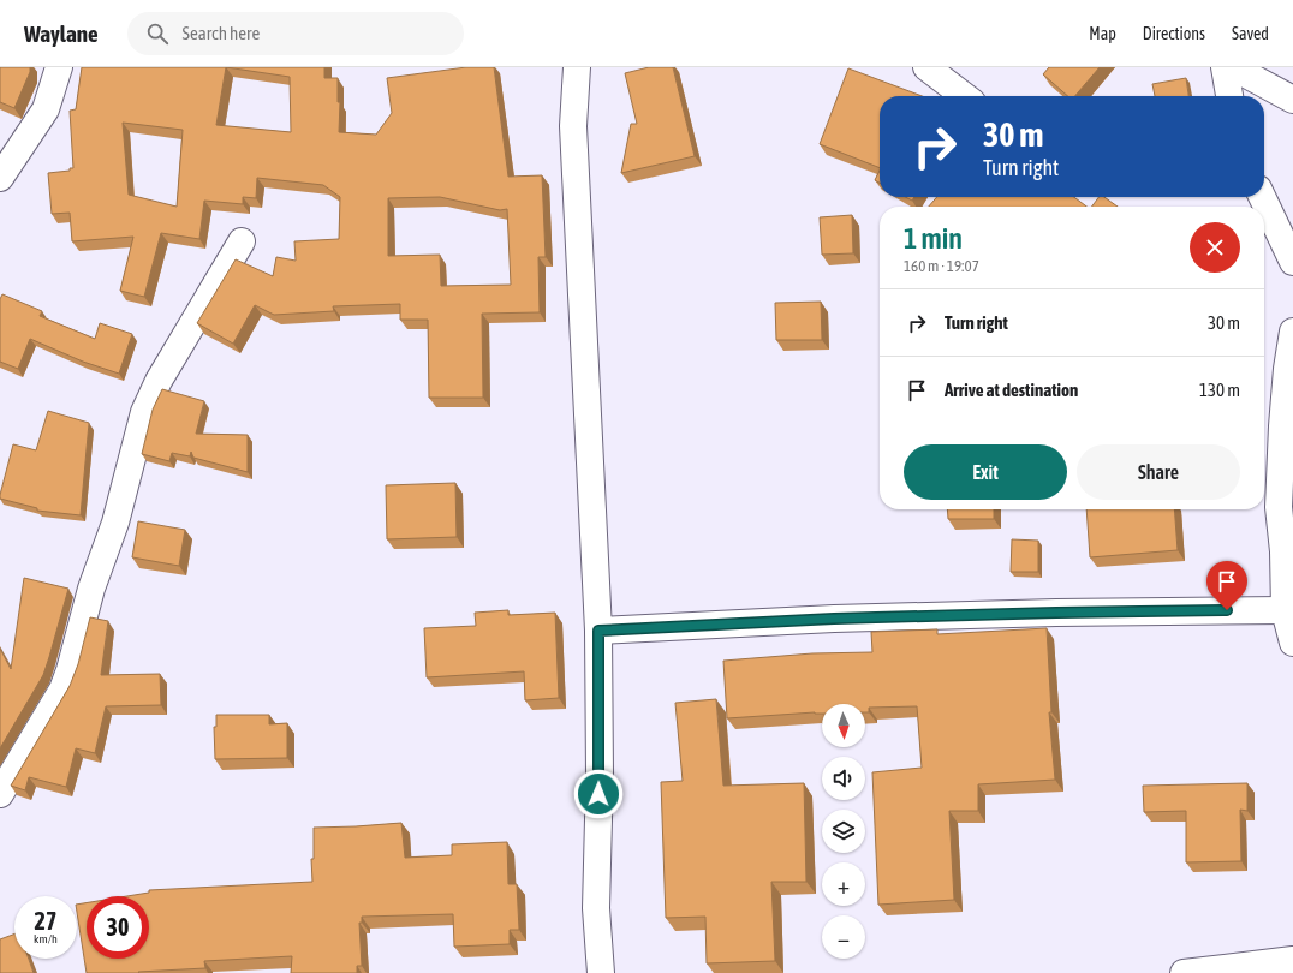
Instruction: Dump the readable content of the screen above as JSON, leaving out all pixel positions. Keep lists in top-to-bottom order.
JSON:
{
  "north": "bottom",
  "page": {
    "header": "Waylane",
    "search": "Search here",
    "nav": ["Map", "Directions", "Saved"],
    "turn": ["30 m", "Turn right"],
    "heading": ["1 min", "160 m · 19:07"],
    "list": [
      {
        "name": "Turn right",
        "value": "30 m"
      },
      {
        "name": "Arrive at destination",
        "value": "130 m"
      }
    ],
    "buttons": ["Exit", "Share"],
    "map_buttons": ["+", "−"],
    "speed": "27 km/h",
    "limit": "30"
  }
}
